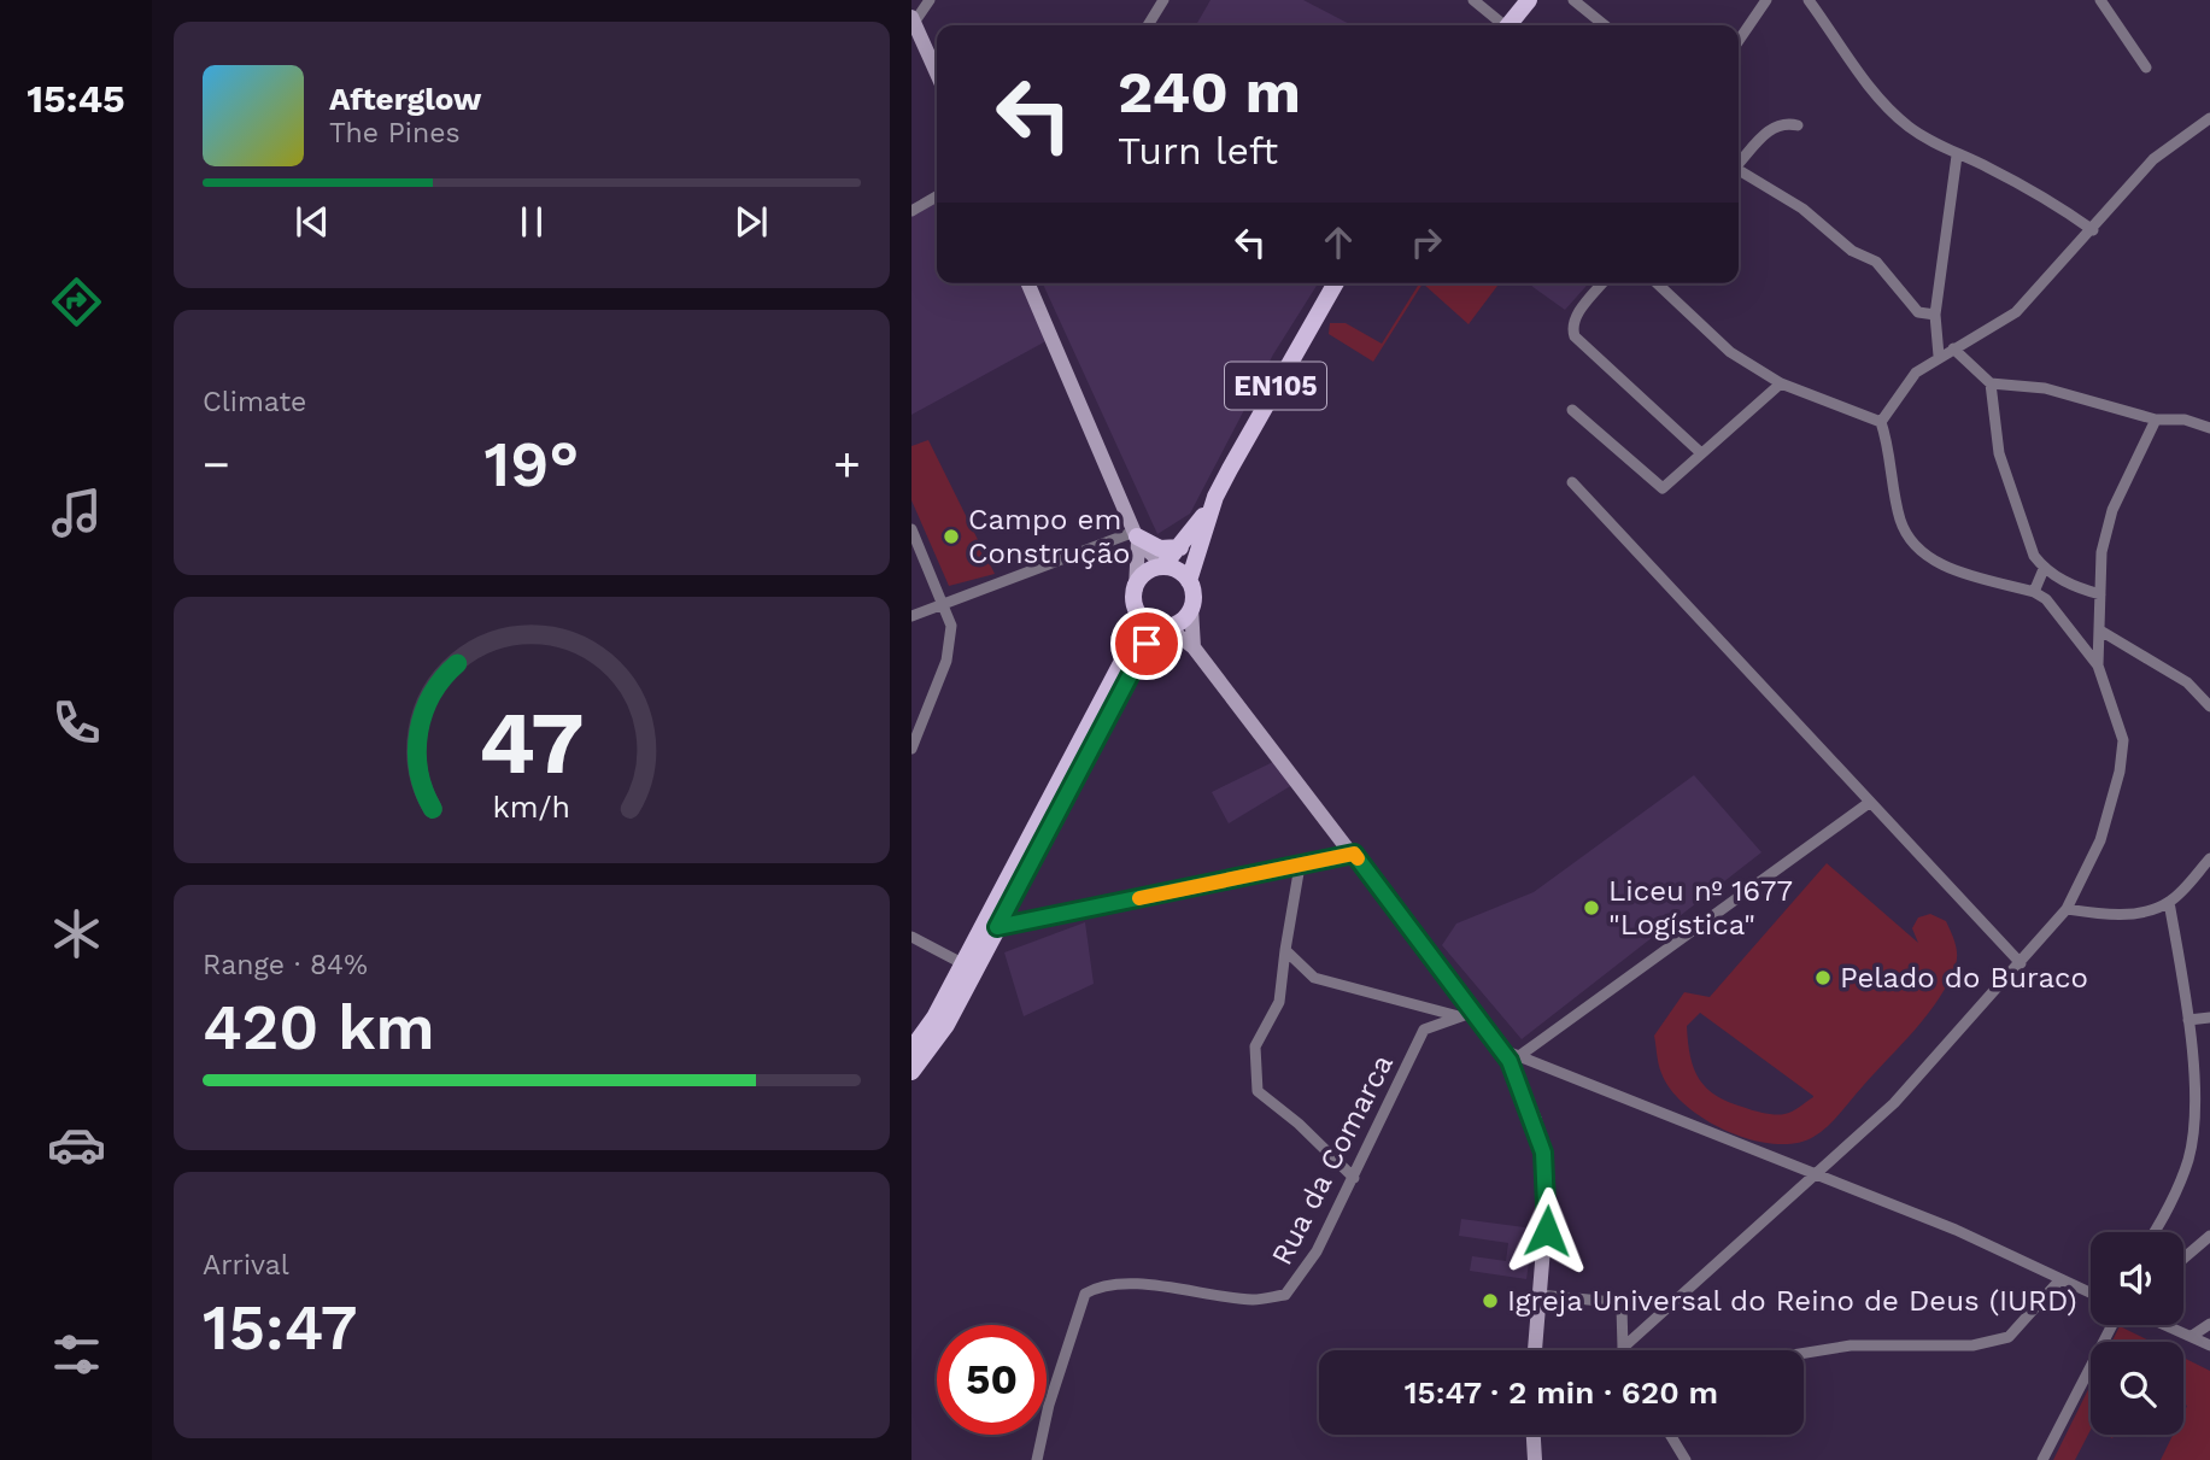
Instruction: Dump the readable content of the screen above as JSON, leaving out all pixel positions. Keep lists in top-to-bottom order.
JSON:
{
  "streets": {
    "main road": ["EN105"],
    "street": ["Rua da Comarca"]
  },
  "places": [
    "Campo em Construção",
    "Liceu nº 1677 \"Logística\"",
    "Pelado do Buraco",
    "Igreja Universal do Reino de Deus (IURD)"
  ],
  "page": {
    "tabs": "15:45",
    "turn": ["240 m", "Turn left"],
    "song": ["Afterglow", "The Pines"],
    "tile": [
      "Climate",
      ["Range · 84%", "420 km"],
      ["Arrival", "15:47"]
    ],
    "heat": ["−", "19°", "+"],
    "limit": "50",
    "trip": "15:47 · 2 min · 620 m",
    "gauge": ["47", "km/h"]
  }
}
